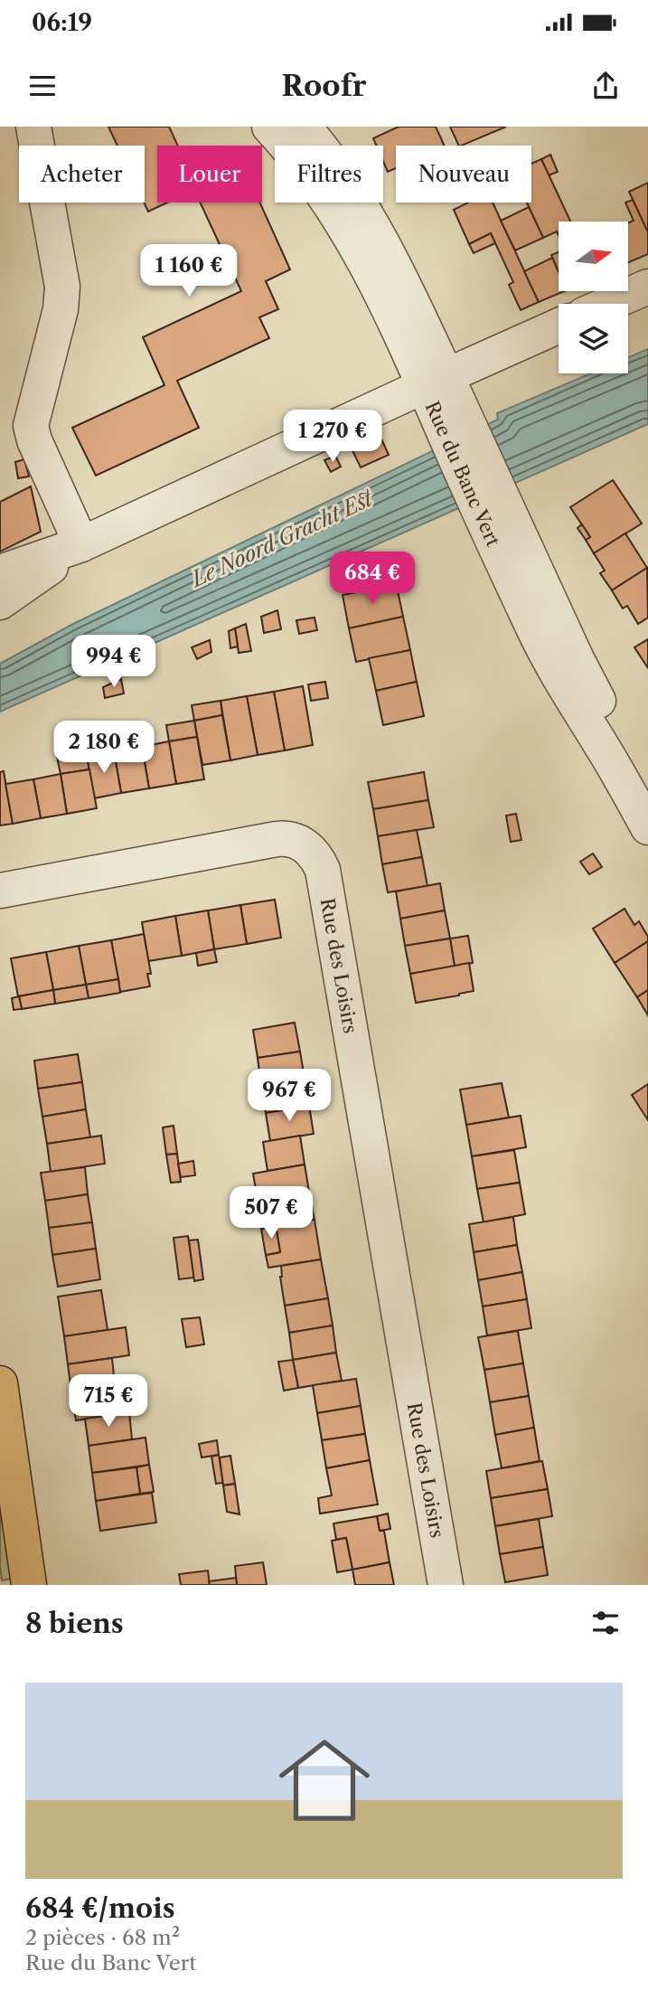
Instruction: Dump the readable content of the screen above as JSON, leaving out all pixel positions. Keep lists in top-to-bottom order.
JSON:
{
  "streets": {
    "street": ["Rue du Banc Vert", "Rue des Loisirs"]
  },
  "water": ["Le Noord Gracht Est"],
  "north": "right",
  "page": {
    "status": "06:19",
    "header": "Roofr",
    "chip": [
      "Acheter",
      "Louer",
      "Filtres",
      "Nouveau"
    ],
    "price": [
      "1 160 €",
      "1 270 €",
      "684 €",
      "994 €",
      "2 180 €",
      "967 €",
      "507 €",
      "715 €"
    ],
    "heading": "8 biens",
    "list": [
      {
        "name": "684 €/mois",
        "note": "2 pièces · 68 m² · Rue du Banc Vert"
      }
    ]
  }
}
